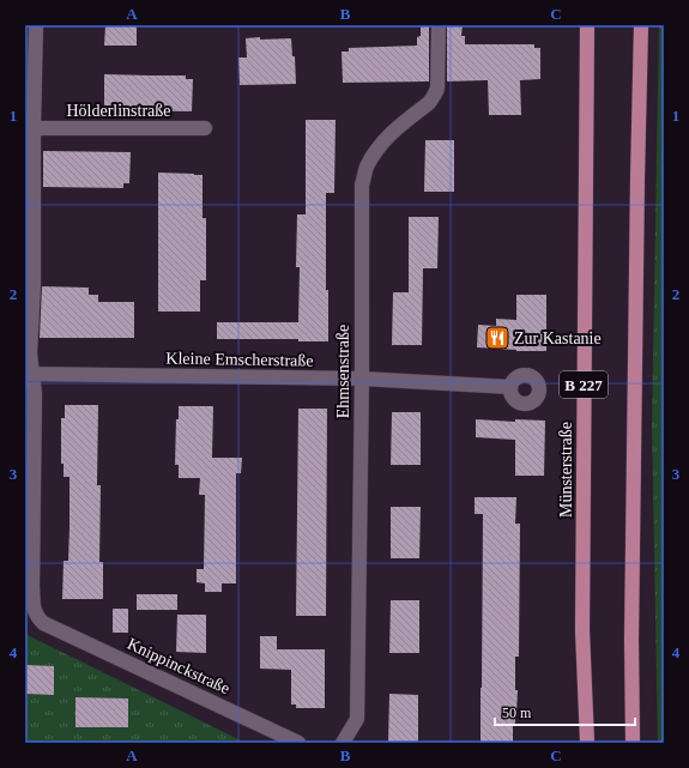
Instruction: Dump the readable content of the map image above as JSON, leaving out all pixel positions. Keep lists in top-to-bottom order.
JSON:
{
  "streets": {
    "main road": ["B 227", "Münsterstraße"],
    "street": [
      "Hölderlinstraße",
      "Kleine Emscherstraße",
      "Ehmsenstraße",
      "Knippinckstraße"
    ]
  },
  "crossings": [
    ["Kleine Emscherstraße", "Ehmsenstraße"]
  ],
  "places": {
    "restaurant": ["Zur Kastanie"]
  },
  "scale_bar": "50 m",
  "grid": {
    "columns": ["A", "B", "C"],
    "rows": [
      "1",
      "2",
      "3",
      "4"
    ]
  }
}
